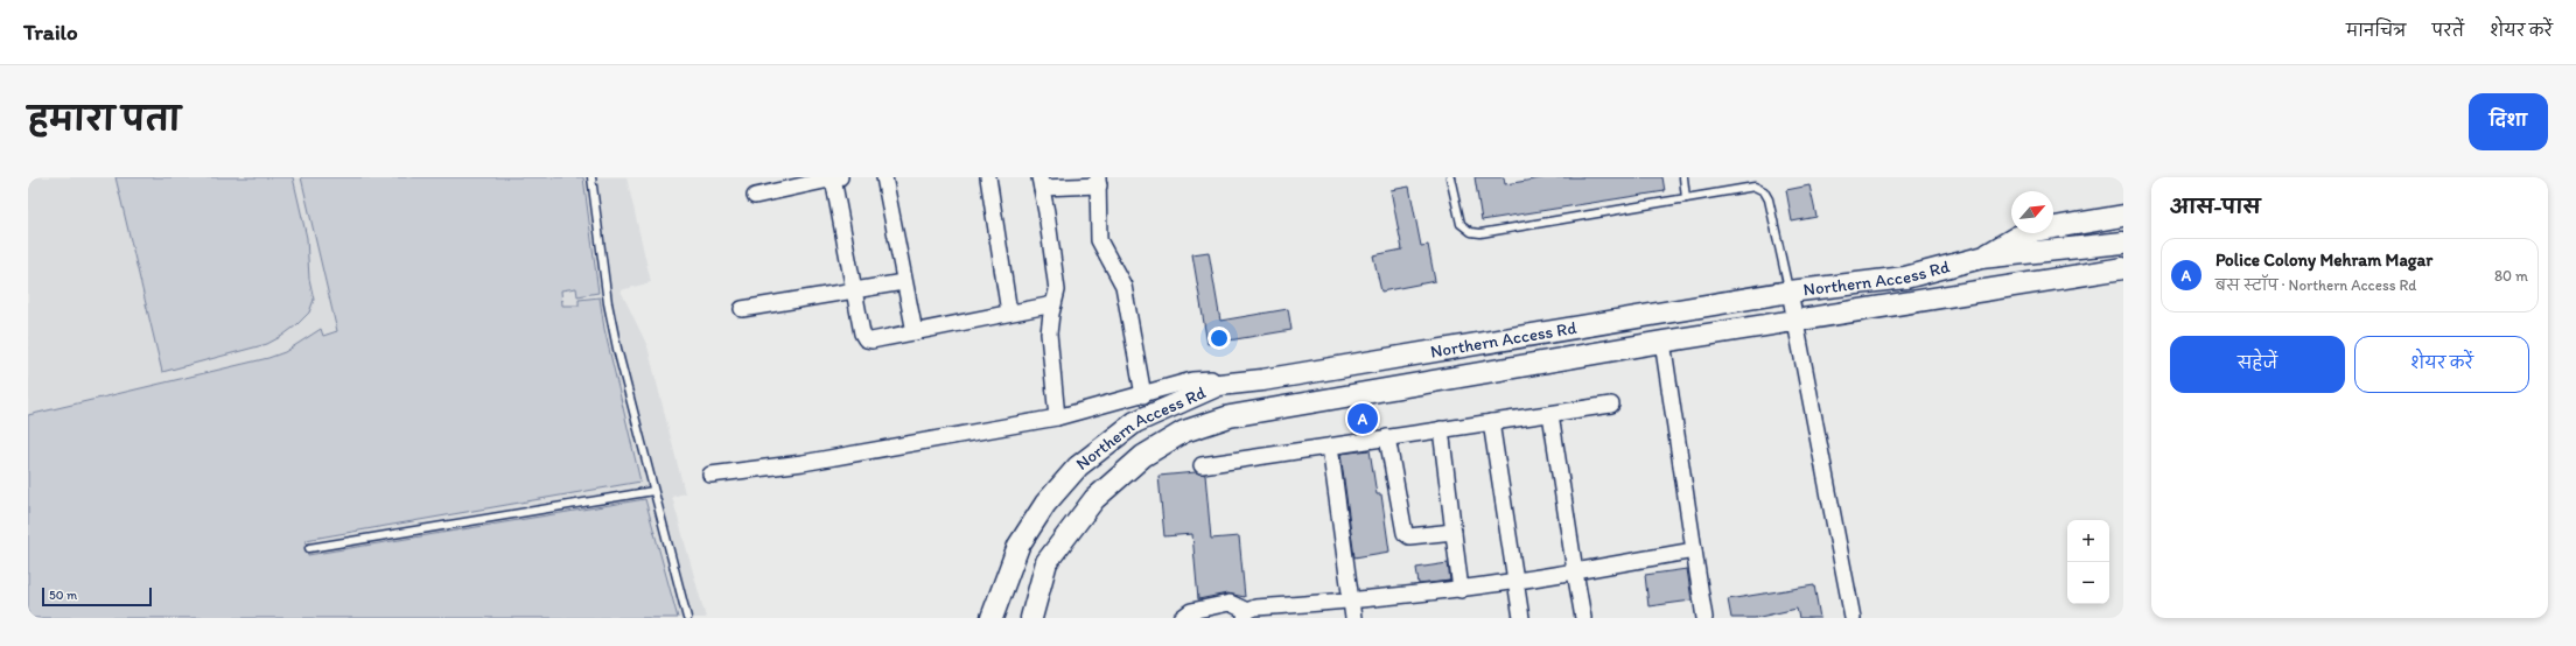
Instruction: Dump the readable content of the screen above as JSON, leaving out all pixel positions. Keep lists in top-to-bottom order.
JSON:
{
  "streets": {
    "main road": ["Northern Access Rd"]
  },
  "scale_bar": "50 m",
  "north": "top right",
  "page": {
    "header": "Trailo",
    "nav": ["मानचित्र", "परतें", "शेयर करें"],
    "title": "हमारा पता",
    "buttons": [
      "दिशा",
      ["सहेजें", "शेयर करें"]
    ],
    "heading": "आस-पास",
    "list": [
      {
        "mark": "A",
        "name": "Police Colony Mehram Magar",
        "note": "बस स्टॉप · Northern Access Rd",
        "value": "80 m"
      }
    ],
    "pins": "A",
    "map_buttons": ["+", "−"],
    "scale": "50 m"
  }
}
